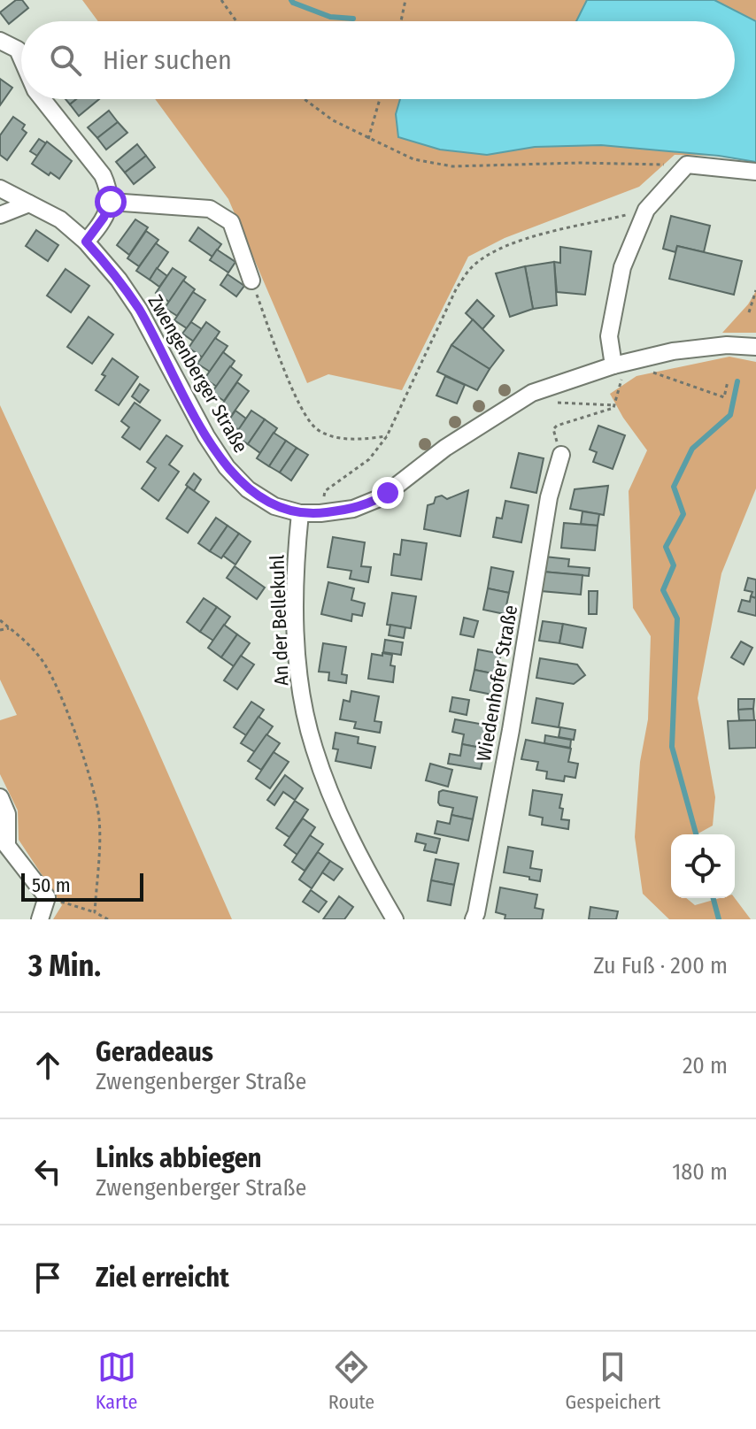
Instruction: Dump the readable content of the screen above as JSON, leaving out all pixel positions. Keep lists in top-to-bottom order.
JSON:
{
  "streets": {
    "street": ["Zwengenberger Straße", "An der Bellekuhl", "Wiedenhofer Straße"]
  },
  "crossings": [
    ["Zwengenberger Straße", "An der Bellekuhl"]
  ],
  "scale_bar": "50 m",
  "page": {
    "search": "Hier suchen",
    "scale": "50 m",
    "heading": ["3 Min.", "Zu Fuß · 200 m"],
    "list": [
      ["Geradeaus", "Zwengenberger Straße", "20 m"],
      ["Links abbiegen", "Zwengenberger Straße", "180 m"],
      "Ziel erreicht"
    ],
    "nav": ["Karte", "Route", "Gespeichert"]
  }
}
